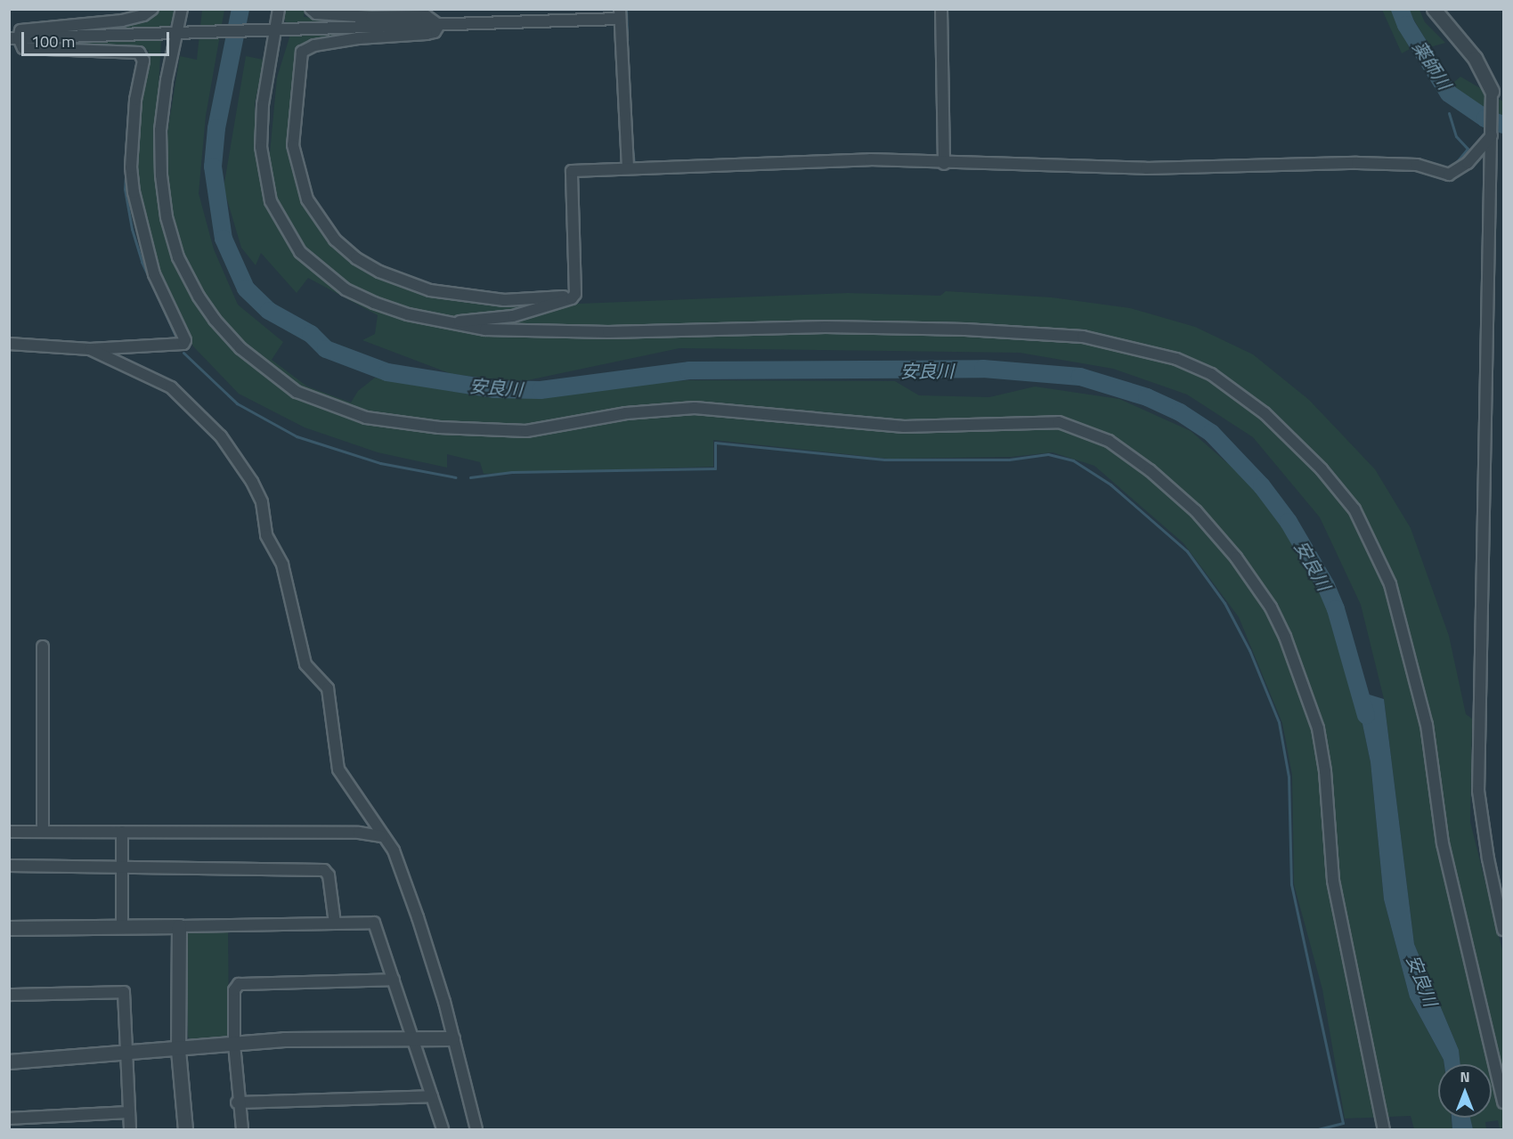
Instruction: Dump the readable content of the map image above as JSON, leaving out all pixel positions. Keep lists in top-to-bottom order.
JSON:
{
  "water": ["薬師川", "安良川"],
  "scale_bar": "100 m",
  "north": "top"
}
